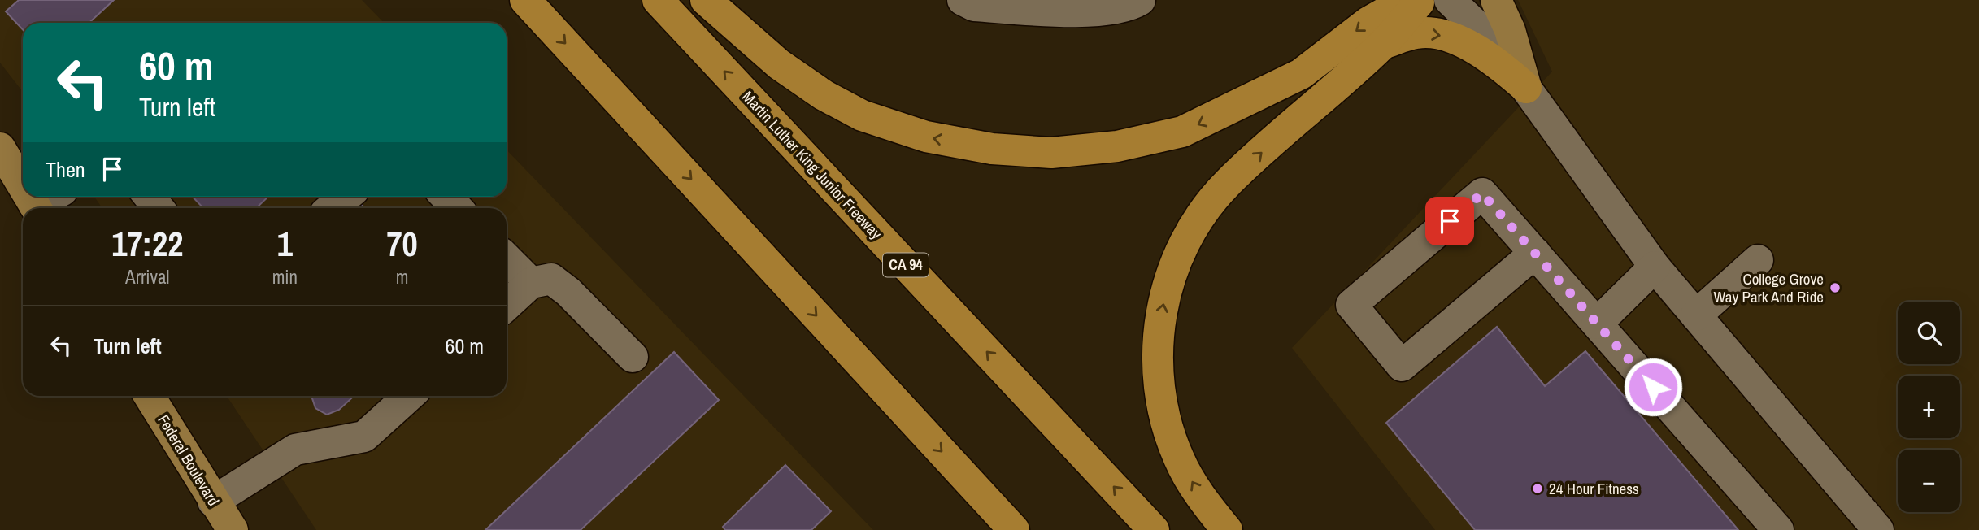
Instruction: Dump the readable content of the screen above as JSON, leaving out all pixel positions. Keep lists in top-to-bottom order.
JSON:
{
  "streets": {
    "highway": ["Martin Luther King Junior Freeway", "CA 94"],
    "main road": ["Federal Boulevard"]
  },
  "places": ["College Grove Way Park And Ride", "24 Hour Fitness"],
  "page": {
    "turn": ["60 m", "Turn left"],
    "then": "Then",
    "eta": [
      "17:22",
      "Arrival",
      "1",
      "min",
      "70",
      "m"
    ],
    "map_buttons": ["+", "−"],
    "list": [
      {
        "name": "Turn left",
        "value": "60 m"
      }
    ]
  }
}
